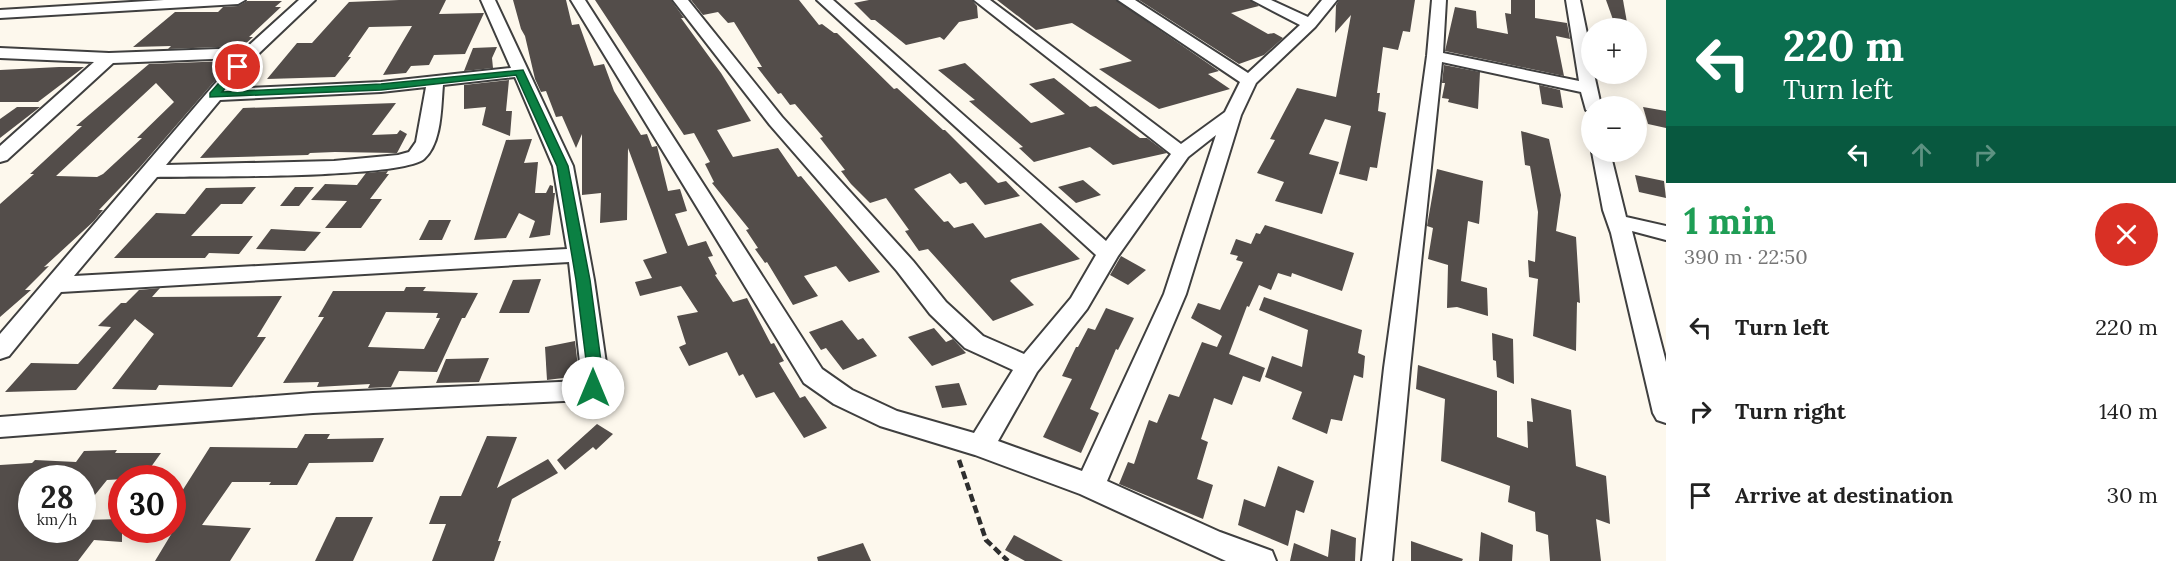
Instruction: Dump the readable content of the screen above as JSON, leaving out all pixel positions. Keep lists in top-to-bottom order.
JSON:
{
  "page": {
    "turn": ["220 m", "Turn left"],
    "map_buttons": ["+", "−"],
    "heading": ["1 min", "390 m · 22:50"],
    "list": [
      {
        "name": "Turn left",
        "value": "220 m"
      },
      {
        "name": "Turn right",
        "value": "140 m"
      },
      {
        "name": "Arrive at destination",
        "value": "30 m"
      }
    ],
    "speed": "28 km/h",
    "limit": "30"
  }
}
